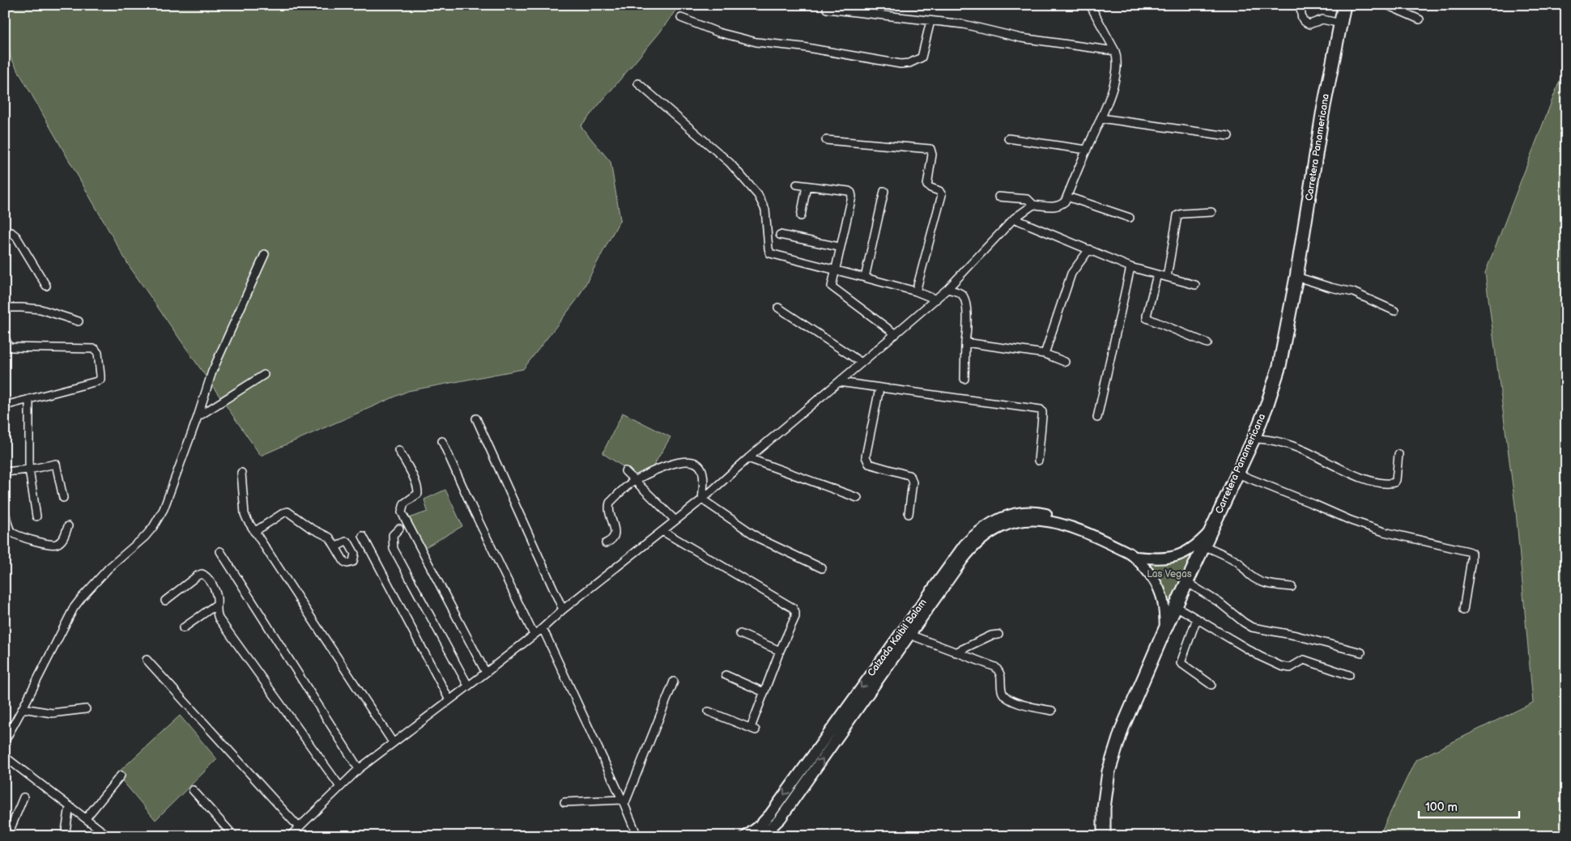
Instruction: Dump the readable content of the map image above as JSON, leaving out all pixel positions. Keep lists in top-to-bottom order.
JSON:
{
  "streets": {
    "highway": ["Carretera Panamericana"],
    "main road": ["Calzada Kaibil Balam"]
  },
  "crossings": [
    ["Carretera Panamericana", "Calzada Kaibil Balam"]
  ],
  "parks": ["Las Vegas"],
  "scale_bar": "100 m"
}
